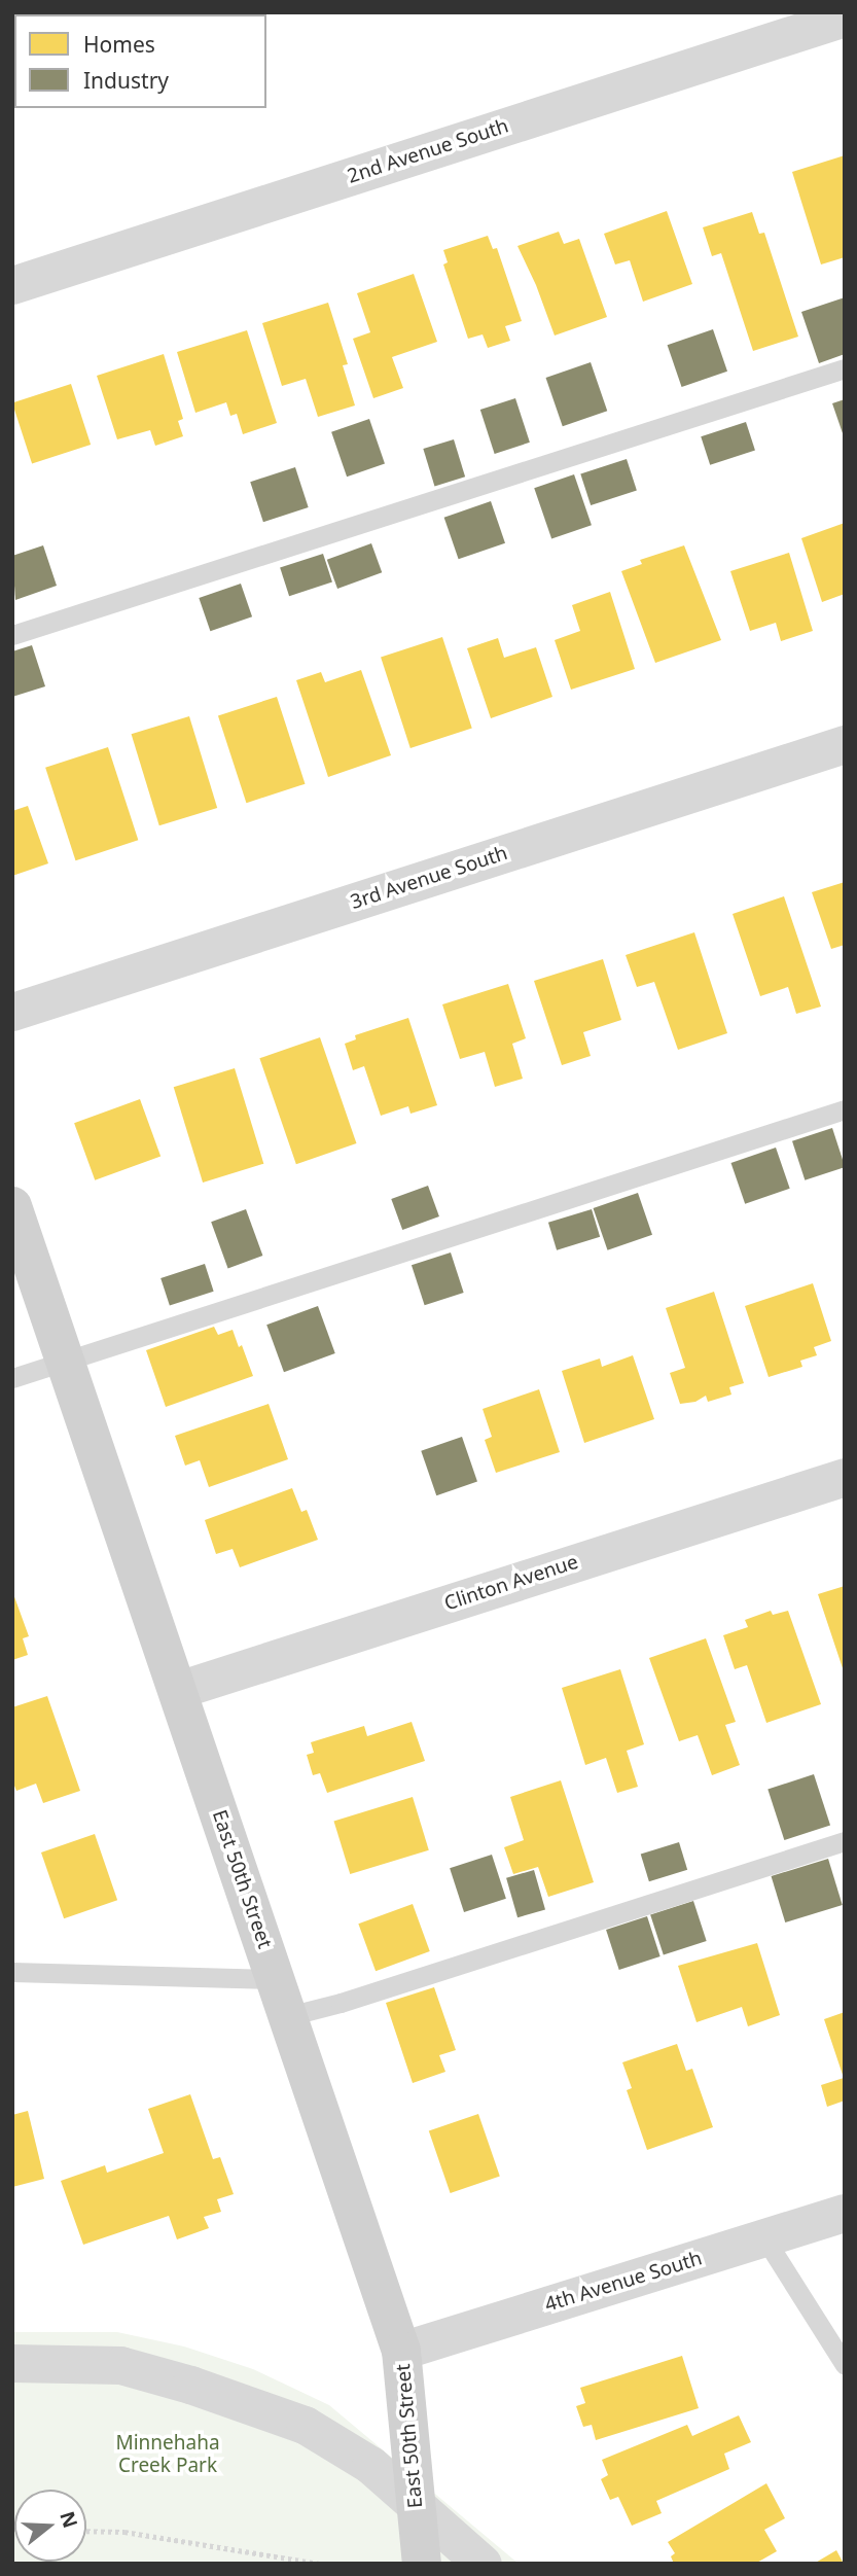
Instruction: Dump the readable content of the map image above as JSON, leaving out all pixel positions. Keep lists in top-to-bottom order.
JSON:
{
  "streets": {
    "street": [
      "2nd Avenue South",
      "3rd Avenue South",
      "Clinton Avenue",
      "East 50th Street",
      "4th Avenue South"
    ]
  },
  "crossings": [
    ["Clinton Avenue", "East 50th Street"],
    ["East 50th Street", "4th Avenue South"]
  ],
  "parks": ["Minnehaha Creek Park"],
  "legend": ["Homes", "Industry"],
  "north": "right"
}
